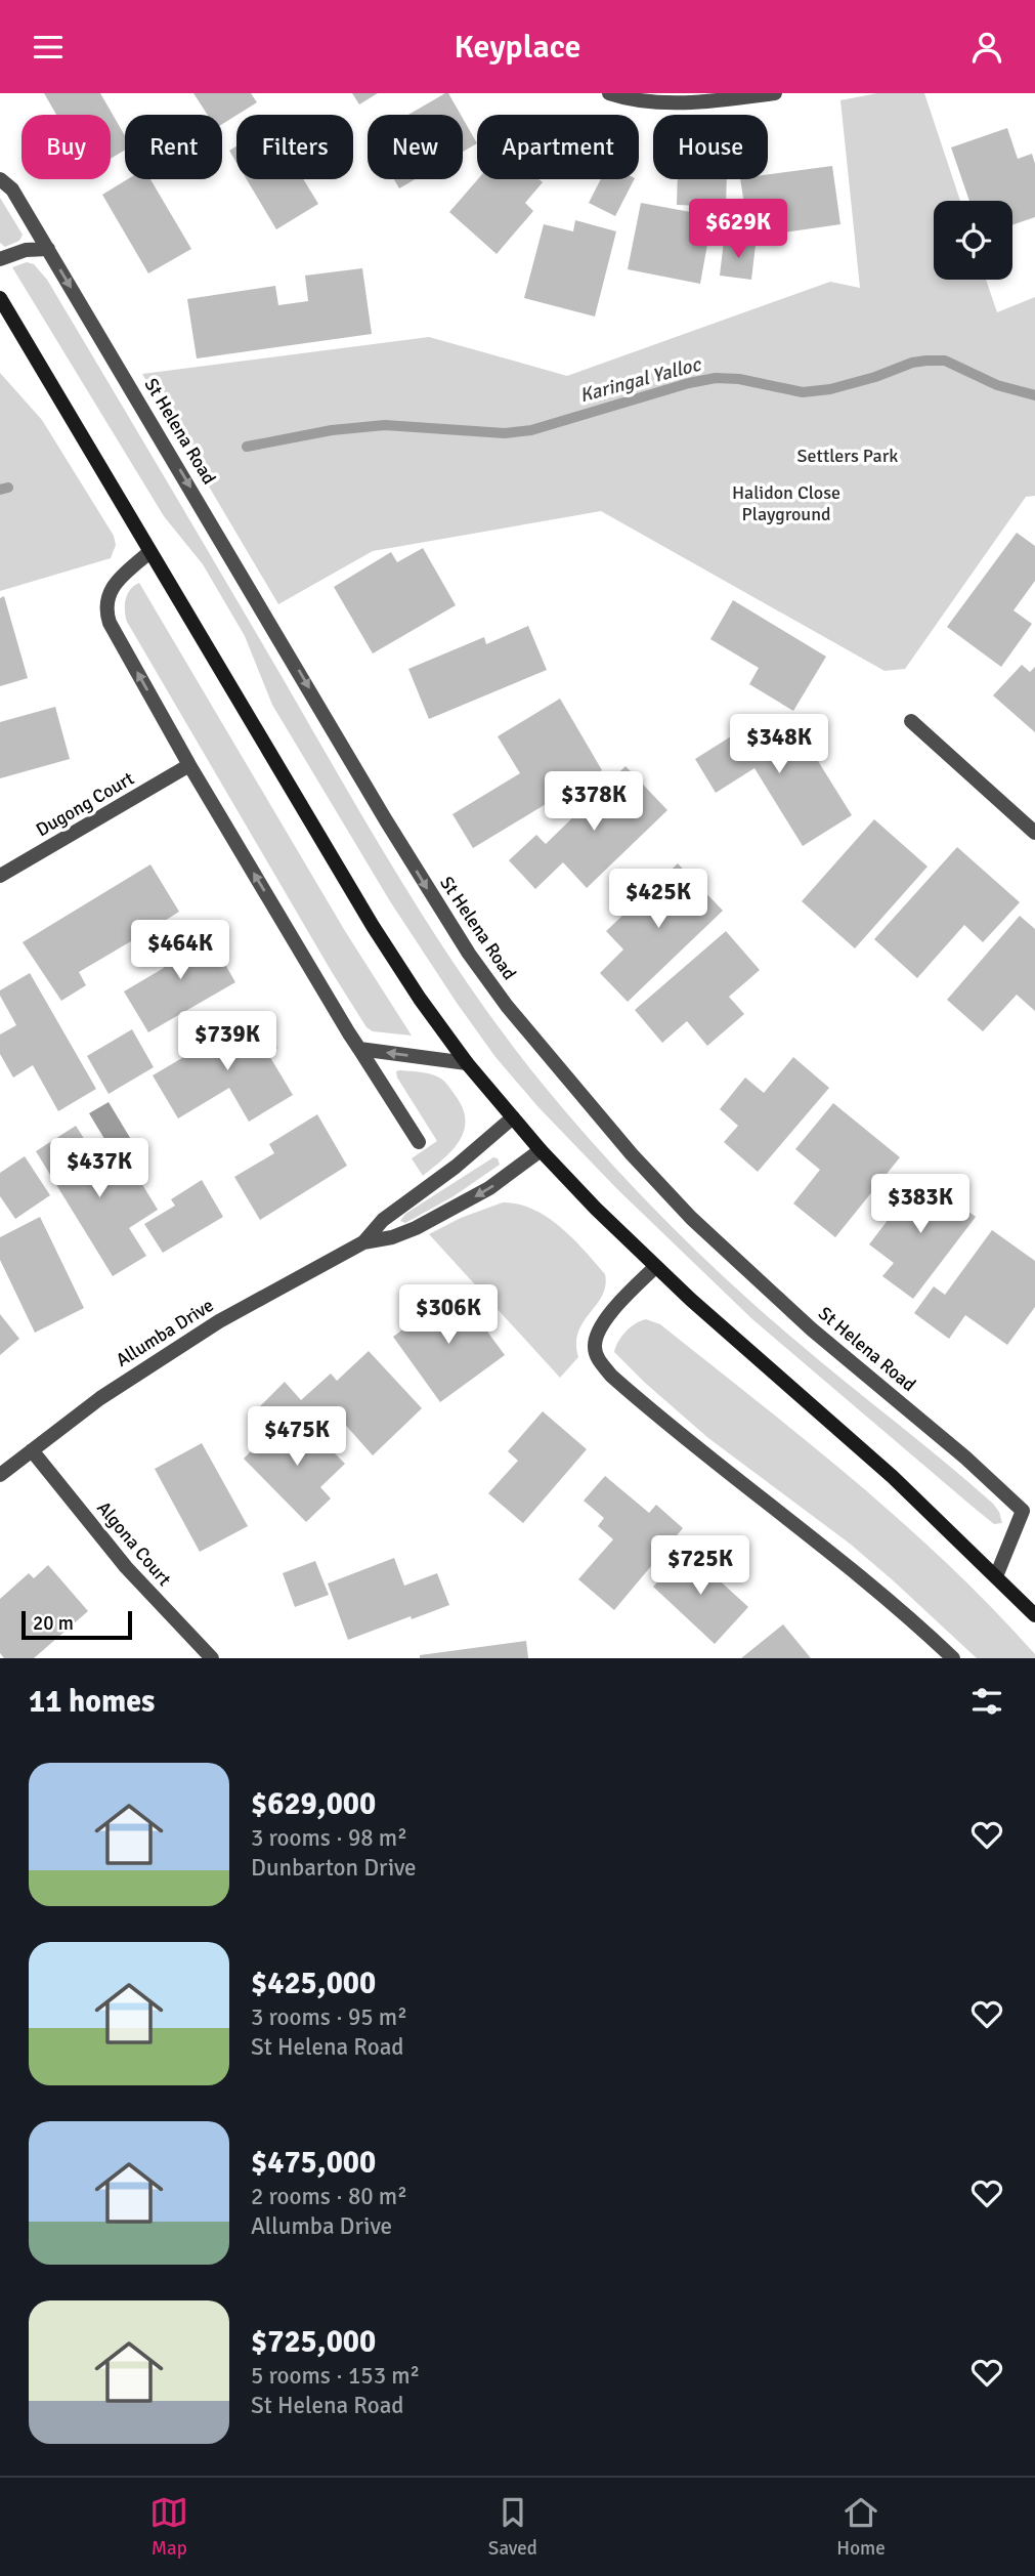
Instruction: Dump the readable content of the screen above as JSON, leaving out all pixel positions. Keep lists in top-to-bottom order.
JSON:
{
  "streets": {
    "street": [
      "St Helena Road",
      "Dugong Court",
      "Allumba Drive",
      "Algona Court"
    ]
  },
  "crossings": [
    ["Allumba Drive", "Algona Court"]
  ],
  "one_way": ["St Helena Road"],
  "water": ["Karingal Yalloc"],
  "parks": ["Settlers Park", "Halidon Close Playground"],
  "scale_bar": "20 m",
  "page": {
    "header": "Keyplace",
    "chip": [
      "Buy",
      "Rent",
      "Filters",
      "New",
      "Apartment",
      "House"
    ],
    "price": [
      "$629K",
      "$348K",
      "$378K",
      "$425K",
      "$464K",
      "$739K",
      "$437K",
      "$383K",
      "$306K",
      "$475K",
      "$725K"
    ],
    "scale": "20 m",
    "heading": "11 homes",
    "list": [
      {
        "name": "$629,000",
        "note": "3 rooms · 98 m² · Dunbarton Drive"
      },
      {
        "name": "$425,000",
        "note": "3 rooms · 95 m² · St Helena Road"
      },
      {
        "name": "$475,000",
        "note": "2 rooms · 80 m² · Allumba Drive"
      },
      {
        "name": "$725,000",
        "note": "5 rooms · 153 m² · St Helena Road"
      }
    ],
    "tabs": ["Map", "Saved", "Home"]
  }
}
